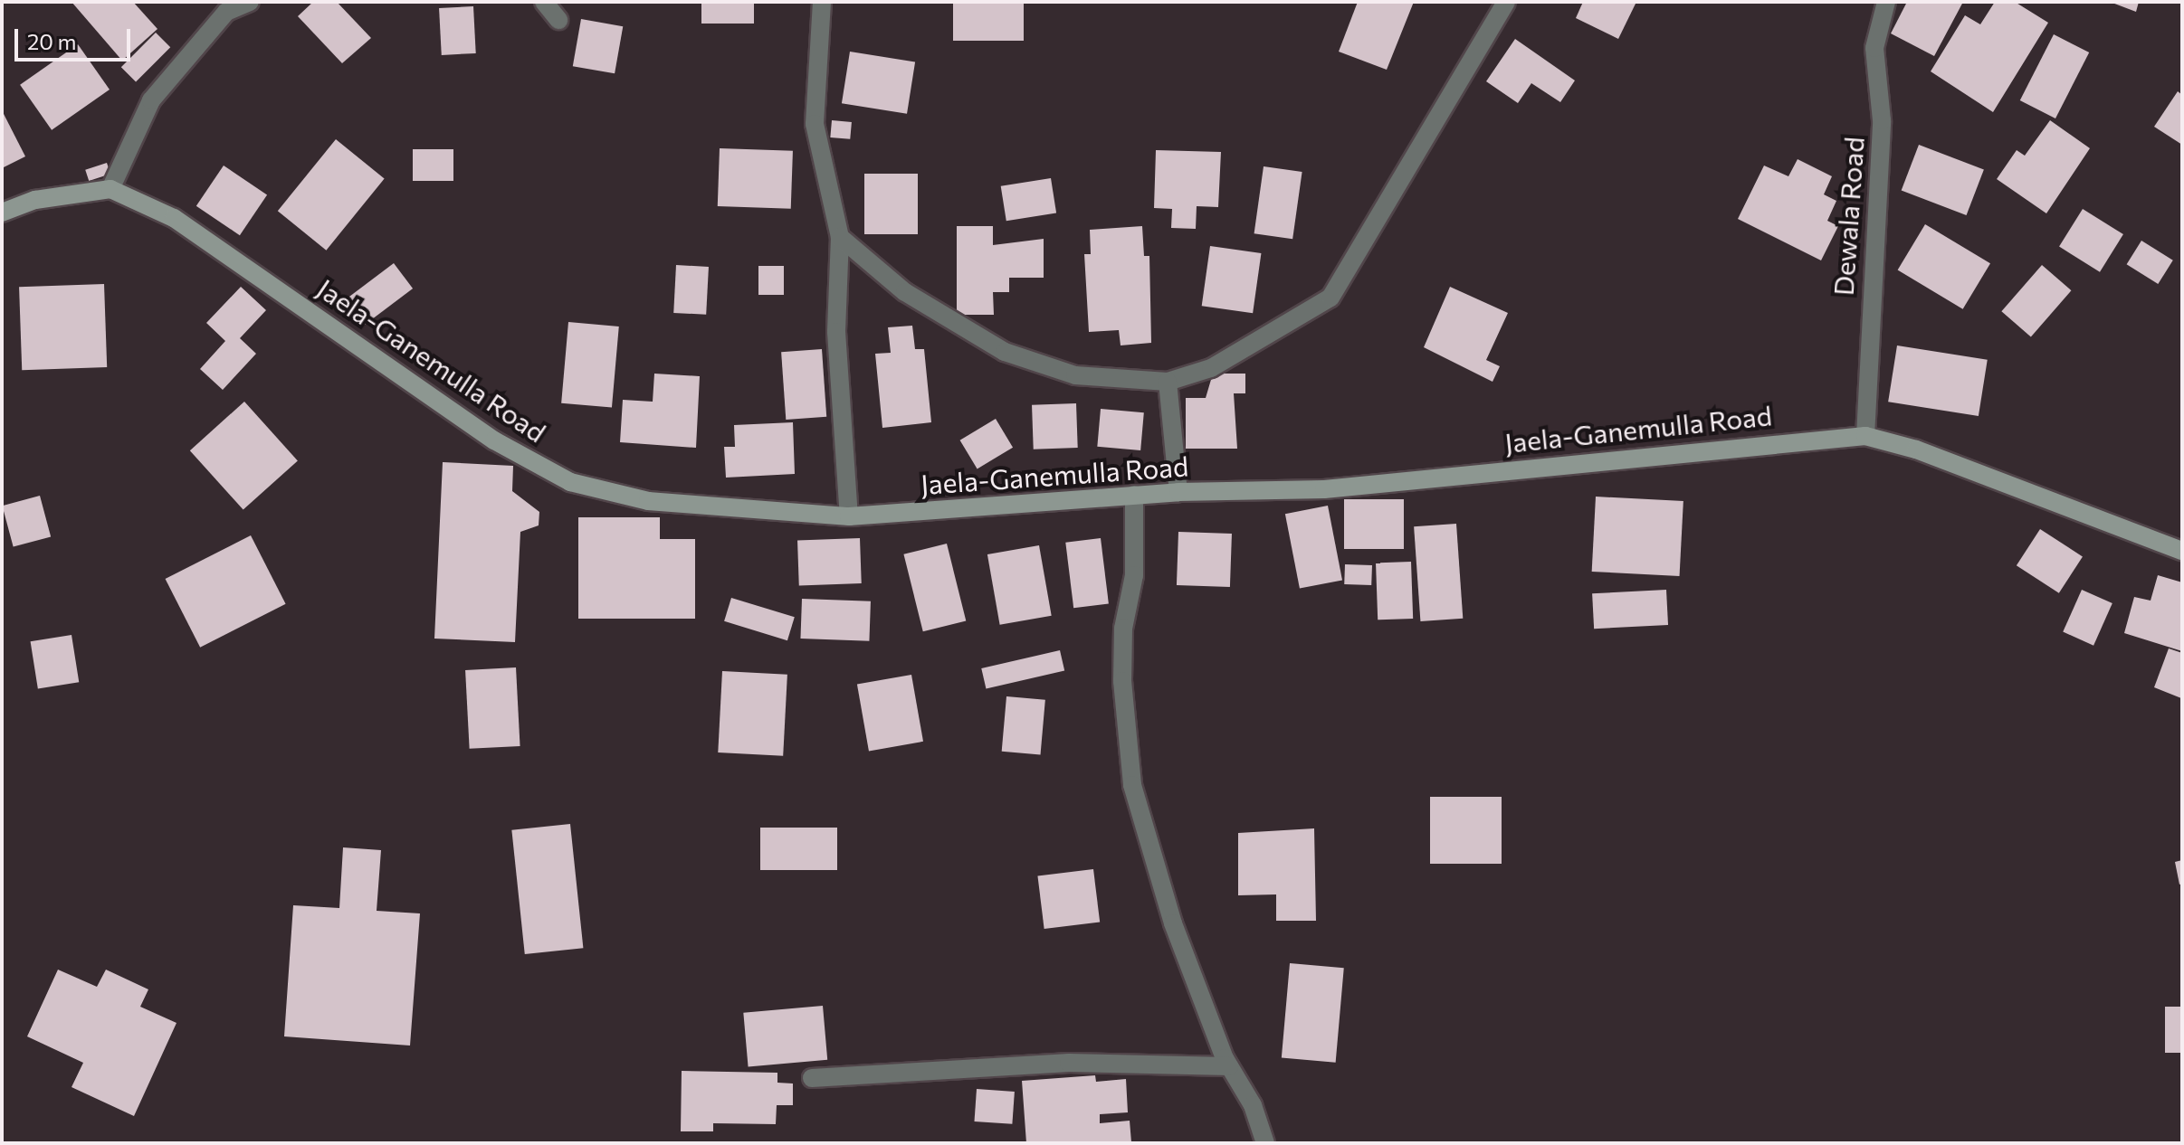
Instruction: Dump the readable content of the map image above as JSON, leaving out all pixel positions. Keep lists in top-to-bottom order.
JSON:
{
  "streets": {
    "main road": ["Jaela-Ganemulla Road"],
    "street": ["Dewala Road"]
  },
  "crossings": [
    ["Dewala Road", "Jaela-Ganemulla Road"]
  ],
  "scale_bar": "20 m"
}
